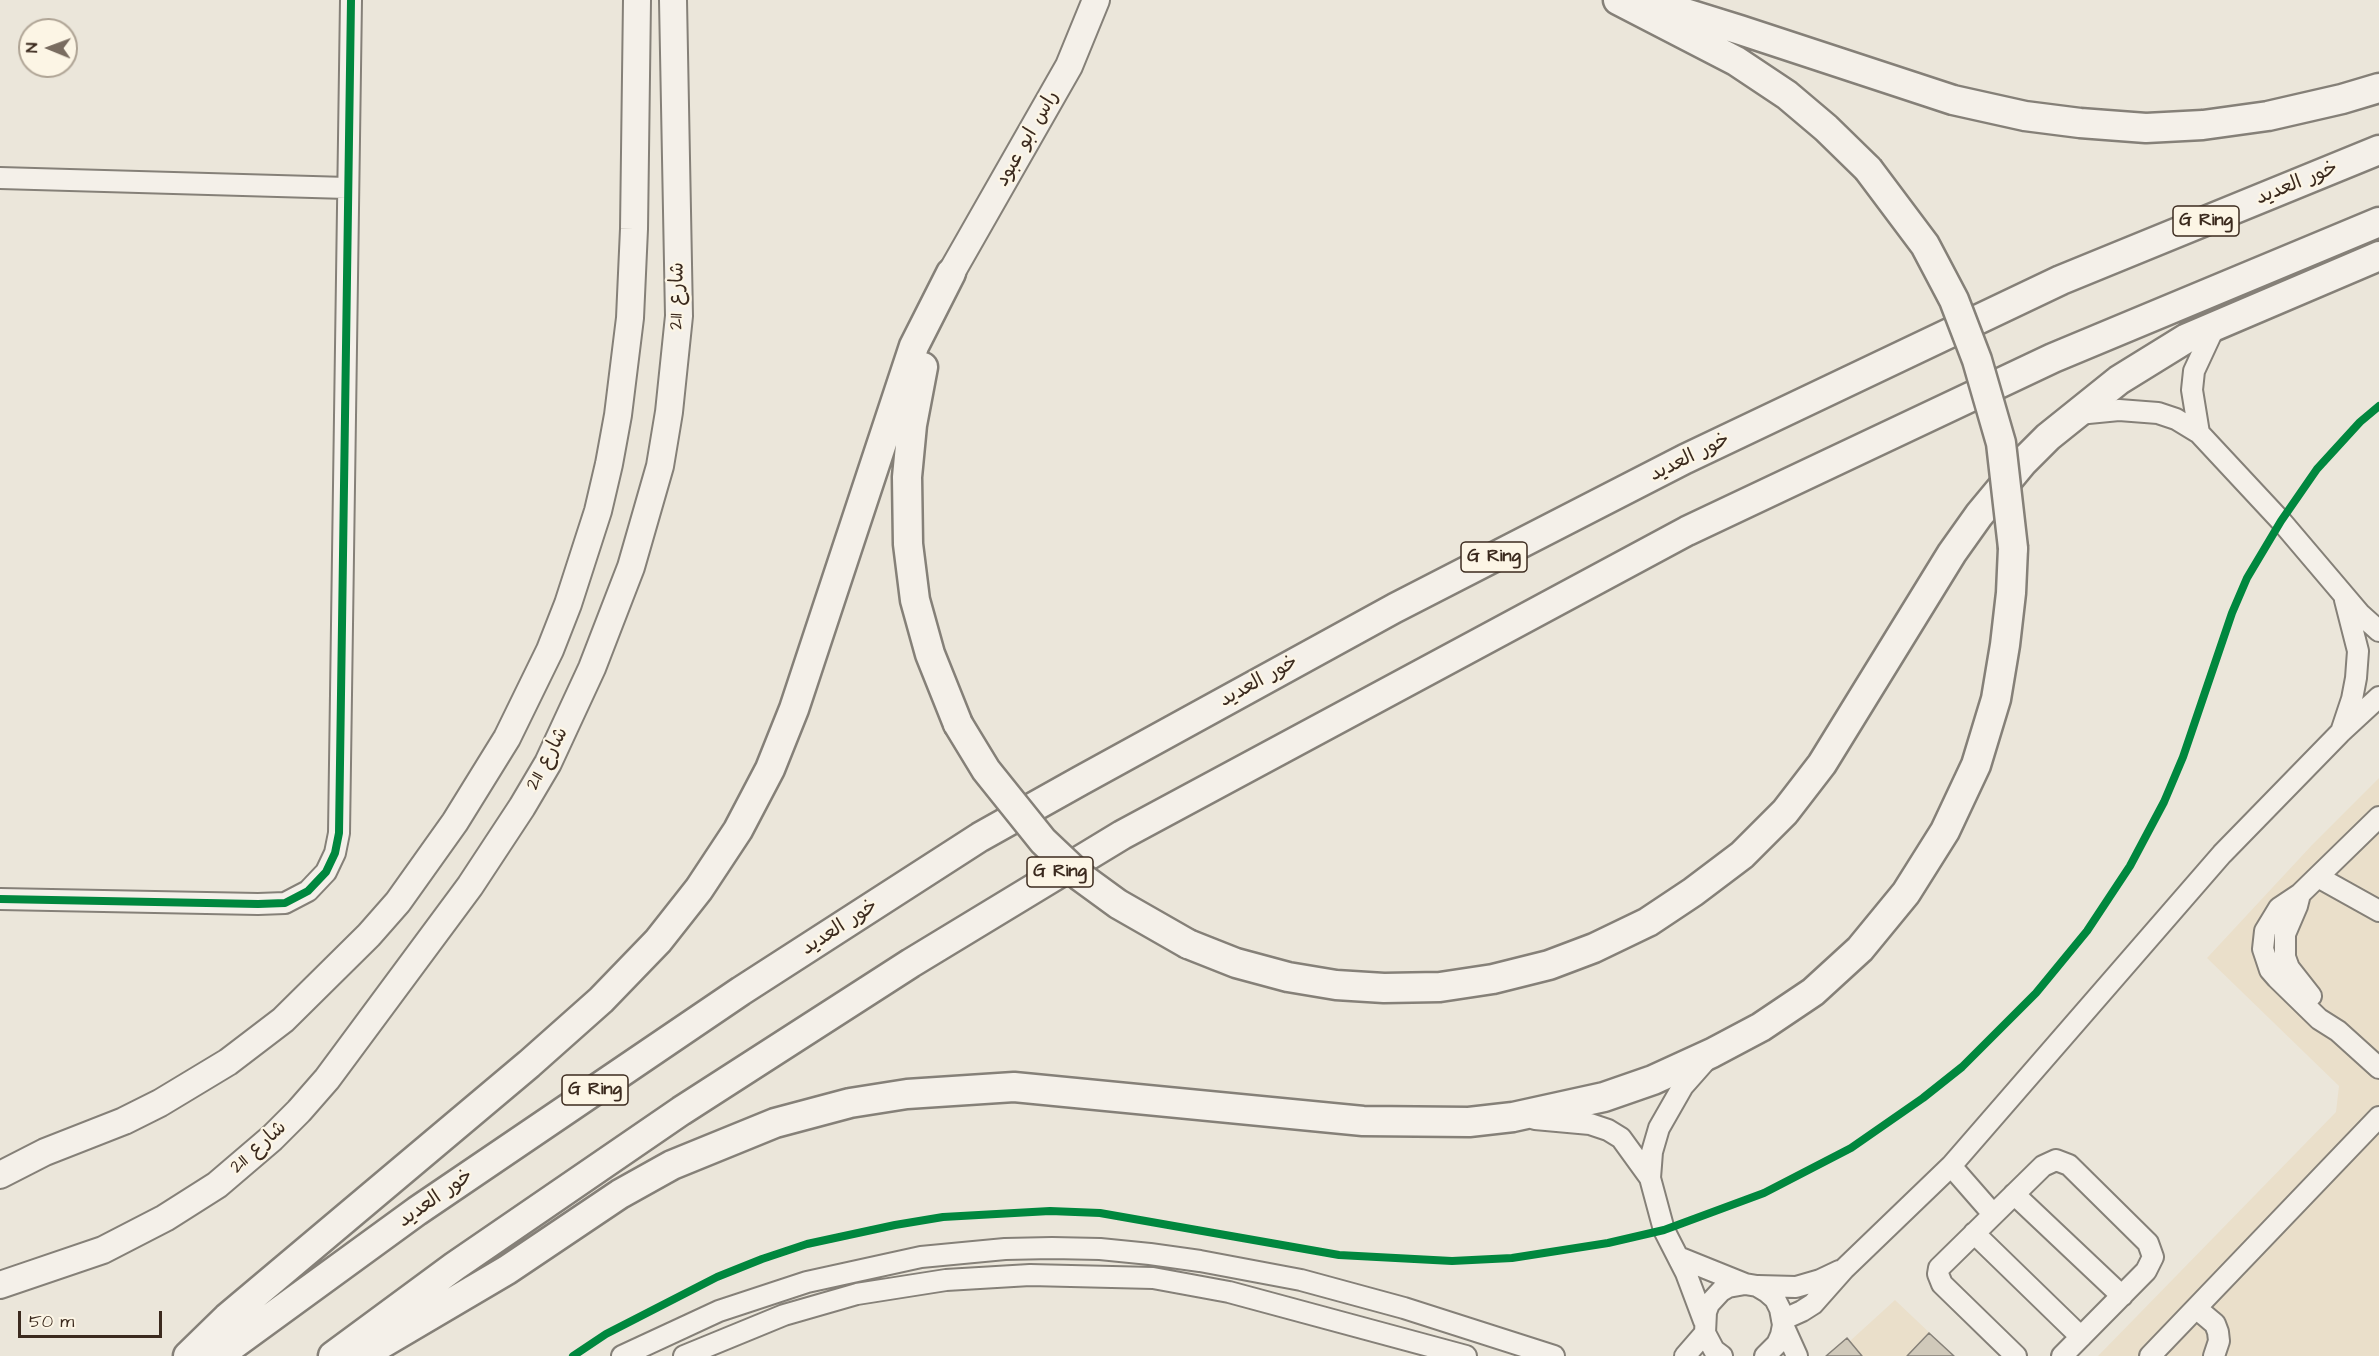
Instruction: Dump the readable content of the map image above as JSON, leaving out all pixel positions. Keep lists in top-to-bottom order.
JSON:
{
  "streets": {
    "highway": ["خور العديد", "G Ring"],
    "main road": ["راس ابو عبود", "شارع 211"]
  },
  "scale_bar": "50 m",
  "north": "left"
}
